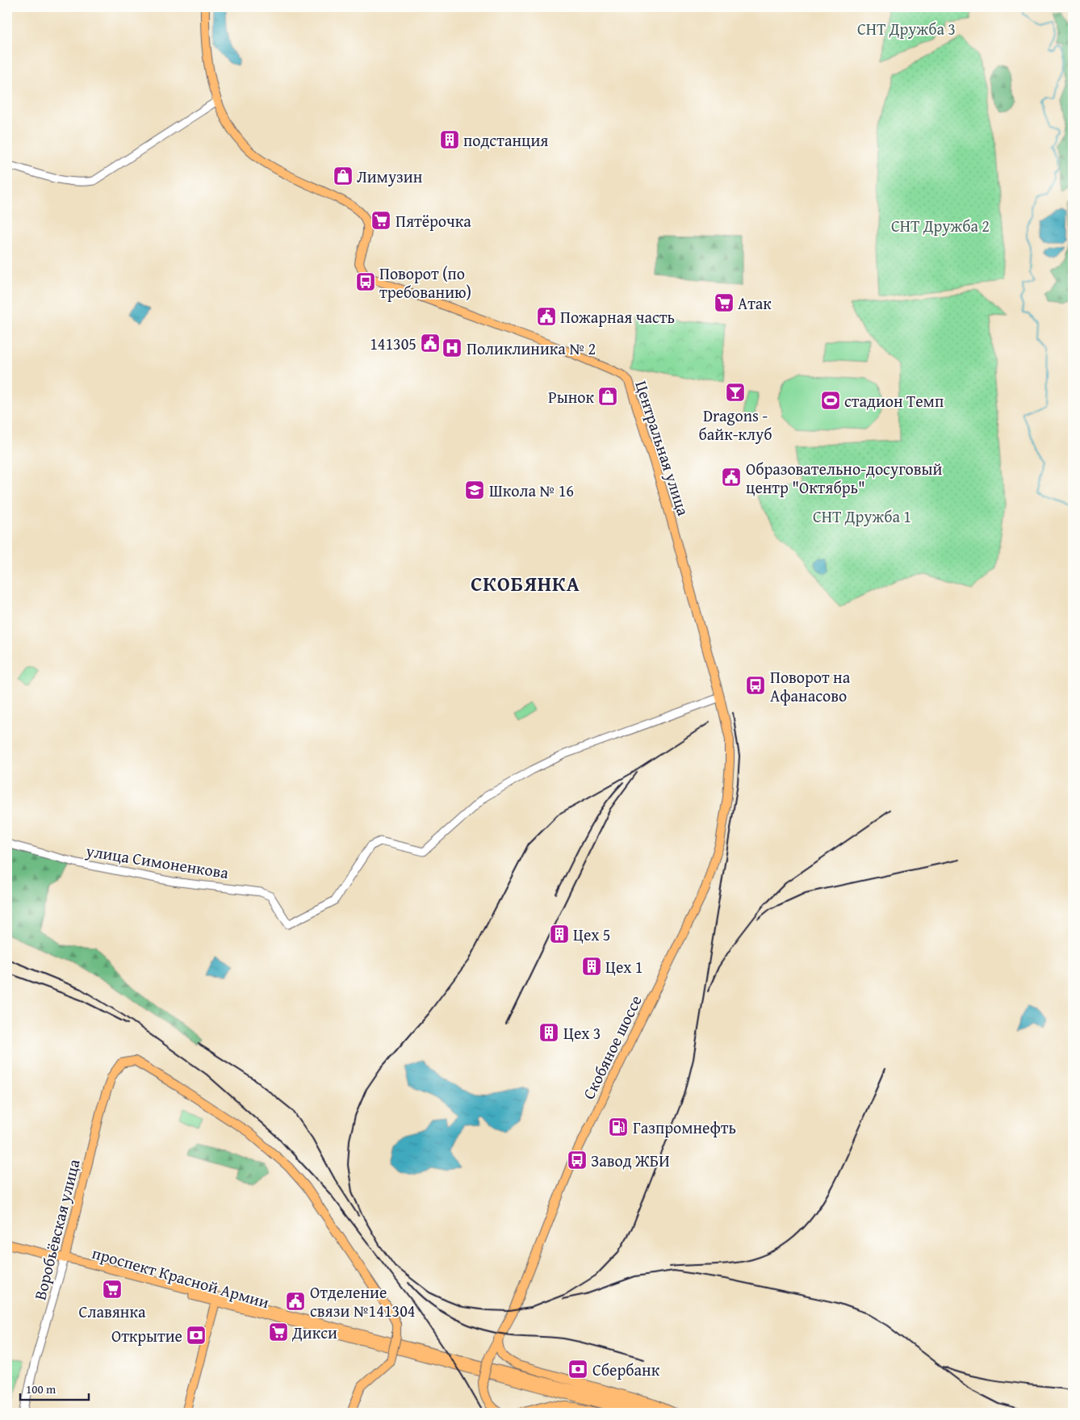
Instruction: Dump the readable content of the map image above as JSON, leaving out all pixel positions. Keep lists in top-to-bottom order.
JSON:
{
  "streets": {
    "main road": [
      "Центральная улица",
      "Скобяное шоссе",
      "Воробьёвская улица",
      "проспект Красной Армии"
    ],
    "street": ["улица Симоненкова"]
  },
  "crossings": [
    ["Центральная улица", "улица Симоненкова"],
    ["Центральная улица", "Скобяное шоссе"],
    ["Воробьёвская улица", "проспект Красной Армии"]
  ],
  "districts": ["СКОБЯНКА"],
  "parks": ["СНТ Дружба 3", "СНТ Дружба 2", "СНТ Дружба 1"],
  "places": {
    "building": [
      "подстанция",
      "Цех 5",
      "Цех 1",
      "Цех 3"
    ],
    "shop": ["Лимузин", "Рынок"],
    "supermarket": [
      "Пятёрочка",
      "Атак",
      "Славянка",
      "Дикси"
    ],
    "bus stop": ["Поворот (по требованию)", "Поворот на Афанасово", "Завод ЖБИ"],
    "public building": [
      "Пожарная часть",
      "141305",
      "Образовательно-досуговый центр \"Октябрь\"",
      "Отделение связи №141304"
    ],
    "hospital": ["Поликлиника № 2"],
    "bar": ["Dragons - байк-клуб"],
    "sports": ["стадион Темп"],
    "school or university": ["Школа № 16"],
    "fuel station": ["Газпромнефть"],
    "bank": ["Открытие", "Сбербанк"]
  },
  "scale_bar": "100 m"
}
